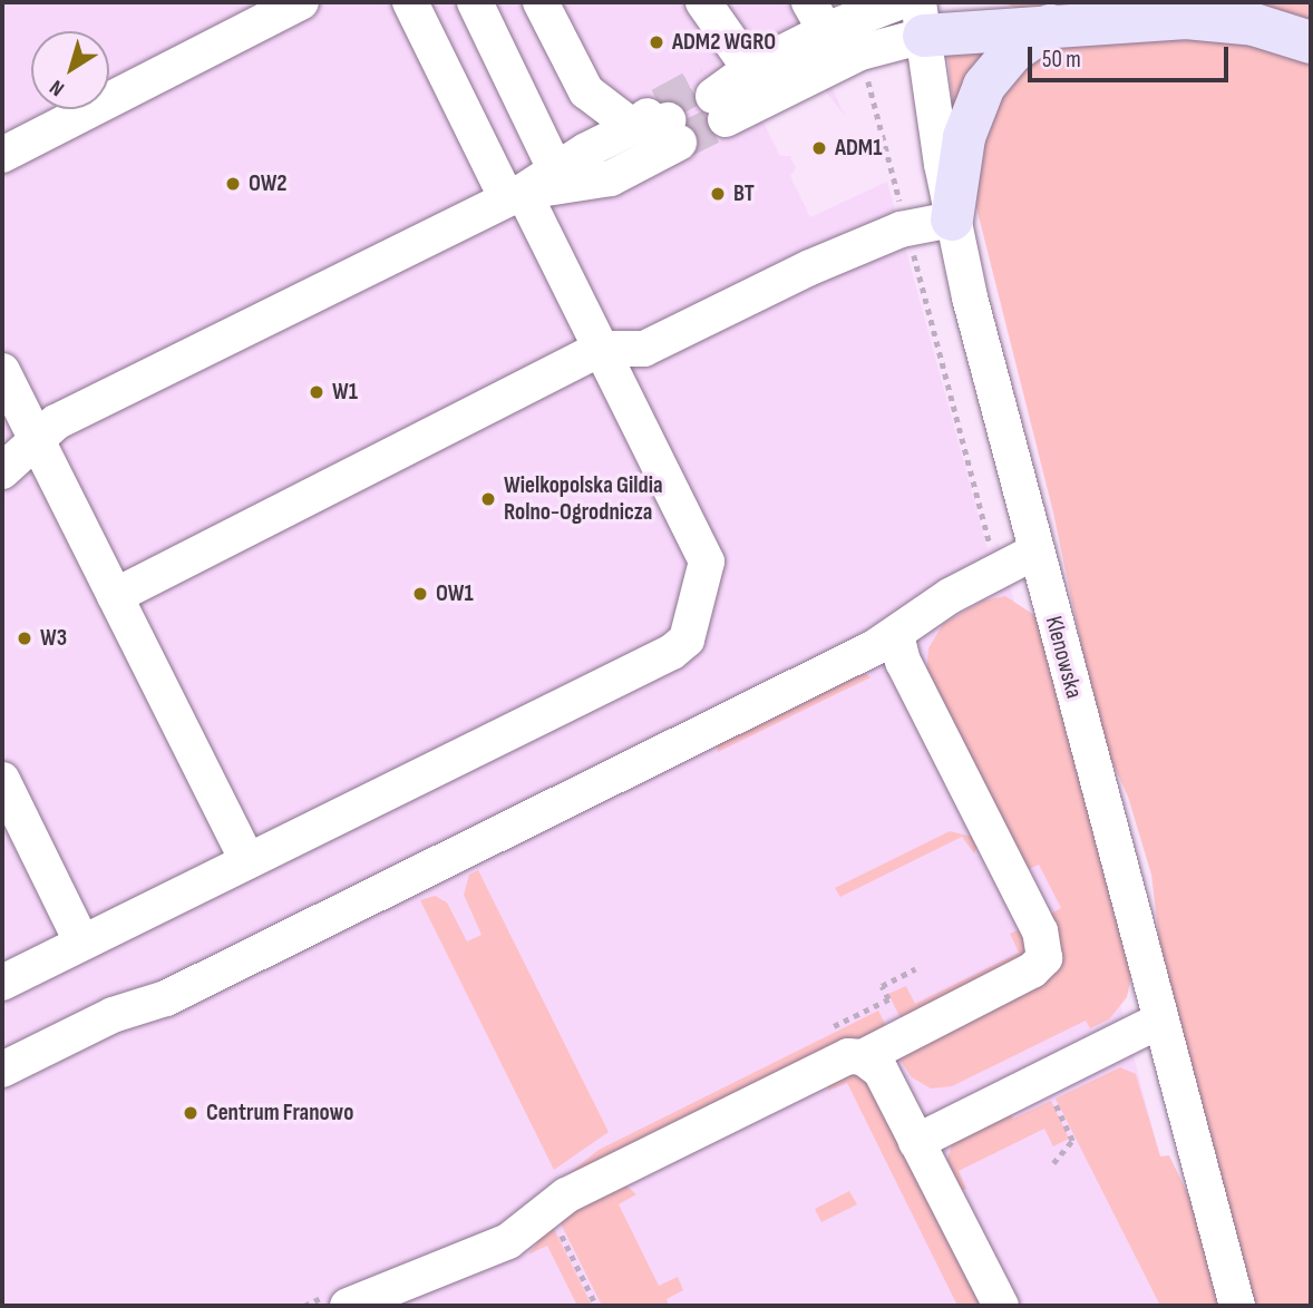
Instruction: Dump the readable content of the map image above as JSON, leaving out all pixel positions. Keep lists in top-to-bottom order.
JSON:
{
  "streets": {
    "street": ["Klenowska"]
  },
  "places": [
    "ADM2 WGRO",
    "ADM1",
    "OW2",
    "BT",
    "W1",
    "Wielkopolska Gildia Rolno-Ogrodnicza",
    "OW1",
    "W3",
    "Centrum Franowo"
  ],
  "scale_bar": "50 m",
  "north": "bottom left"
}
